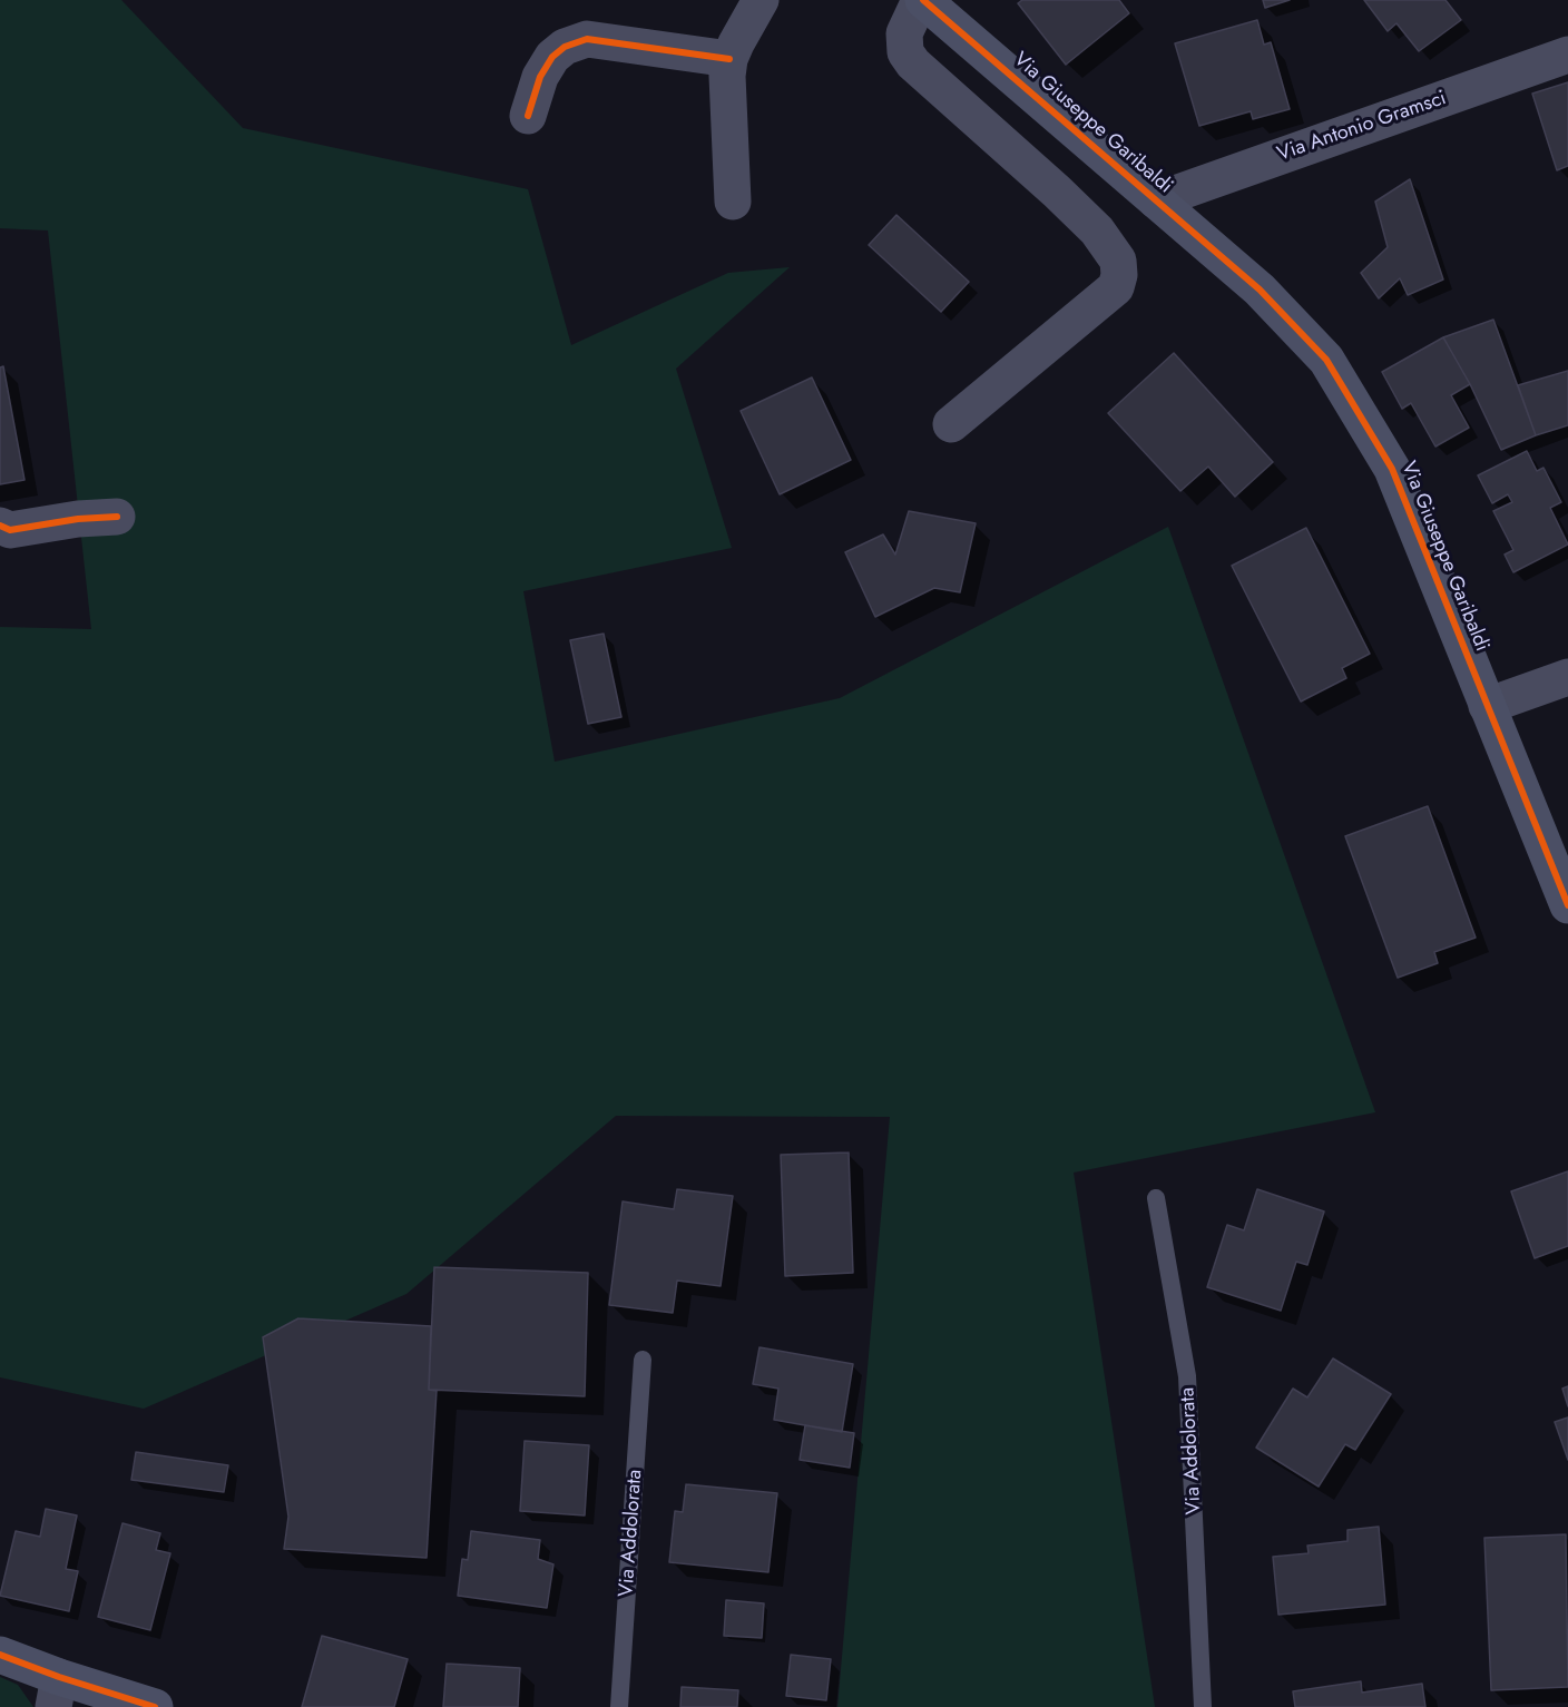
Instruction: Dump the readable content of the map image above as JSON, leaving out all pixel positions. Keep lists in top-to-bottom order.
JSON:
{
  "streets": {
    "street": ["Via Giuseppe Garibaldi", "Via Antonio Gramsci"],
    "lane": ["Via Addolorata"]
  },
  "crossings": [
    ["Via Giuseppe Garibaldi", "Via Antonio Gramsci"]
  ]
}
